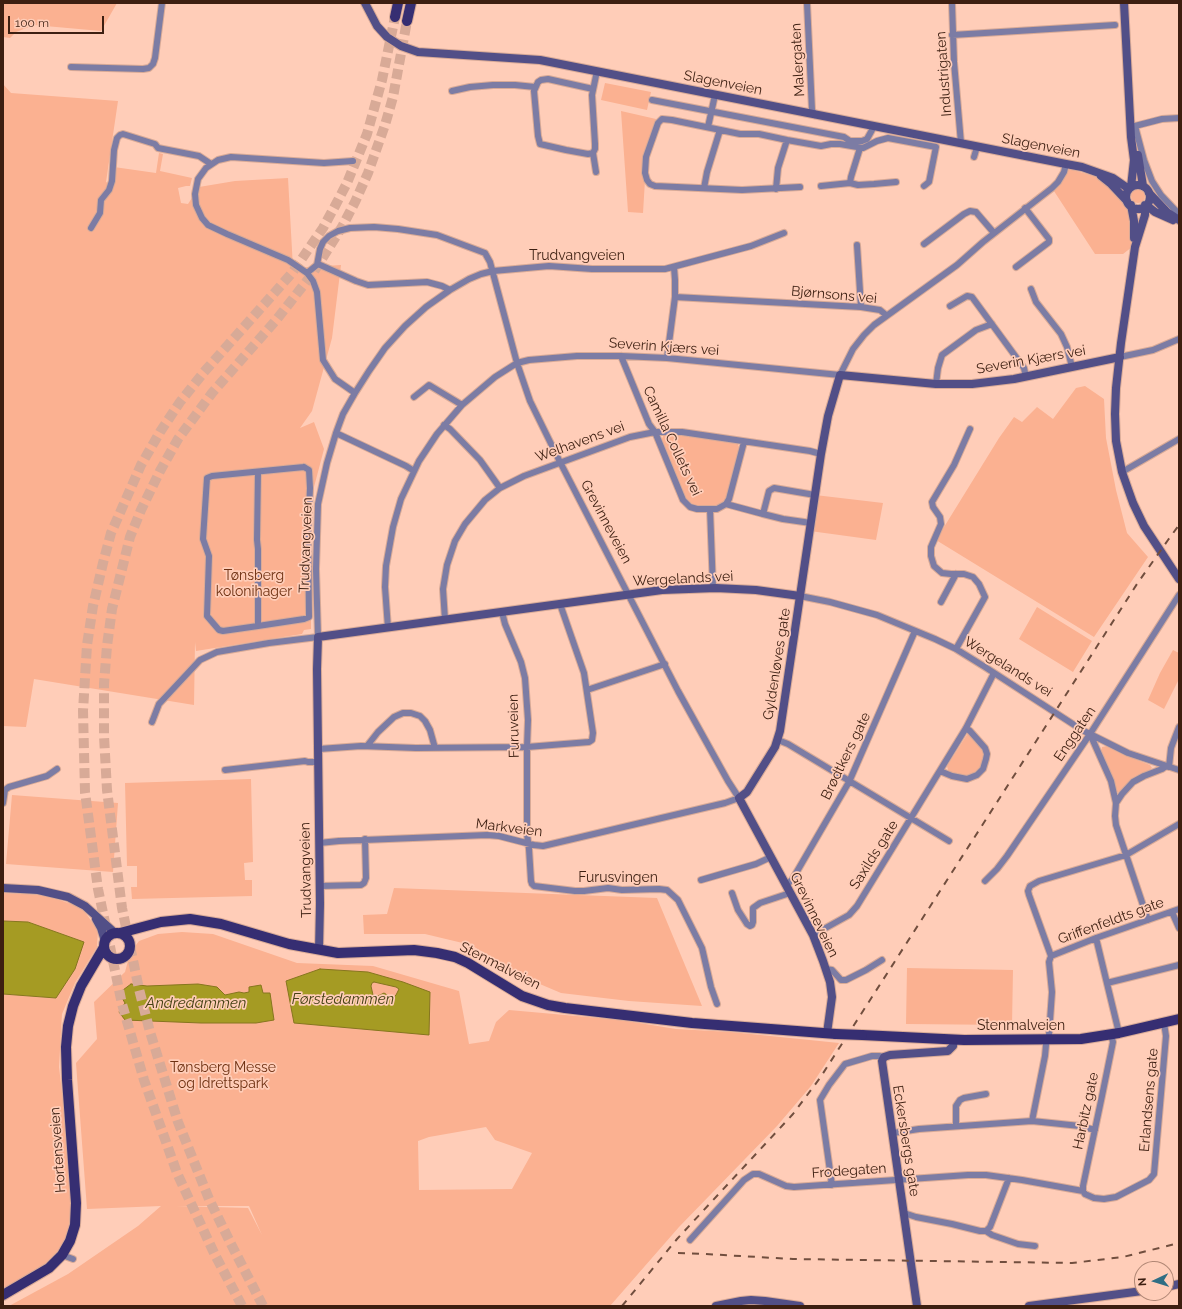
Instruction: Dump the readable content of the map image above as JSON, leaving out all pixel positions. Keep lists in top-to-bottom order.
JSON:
{
  "streets": {
    "main road": [
      "Slagenveien",
      "Trudvangveien",
      "Severin Kjærs vei",
      "Grevinneveien",
      "Wergelands vei",
      "Gyldenløves gate",
      "Stenmalveien",
      "Eckersbergs gate",
      "Hortensveien"
    ],
    "street": [
      "Malergaten",
      "Industrigaten",
      "Bjørnsons vei",
      "Camilla Collets vei",
      "Welhavens vei",
      "Furuveien",
      "Enggaten",
      "Brødtkers gate",
      "Markveien",
      "Saxilds gate",
      "Furusvingen",
      "Griffenfeldts gate",
      "Erlandsens gate",
      "Harbitz gate",
      "Frodegaten"
    ]
  },
  "crossings": [
    ["Malergaten", "Slagenveien"],
    ["Industrigaten", "Slagenveien"],
    ["Slagenveien", "Bjørnsons vei"],
    ["Trudvangveien", "Grevinneveien"],
    ["Trudvangveien", "Wergelands vei"],
    ["Trudvangveien", "Markveien"],
    ["Trudvangveien", "Stenmalveien"],
    ["Bjørnsons vei", "Gyldenløves gate"],
    ["Severin Kjærs vei", "Camilla Collets vei"],
    ["Severin Kjærs vei", "Grevinneveien"],
    ["Severin Kjærs vei", "Wergelands vei"],
    ["Severin Kjærs vei", "Gyldenløves gate"],
    ["Camilla Collets vei", "Welhavens vei"],
    ["Welhavens vei", "Grevinneveien"],
    ["Welhavens vei", "Wergelands vei"],
    ["Welhavens vei", "Gyldenløves gate"],
    ["Grevinneveien", "Wergelands vei"],
    ["Grevinneveien", "Gyldenløves gate"],
    ["Grevinneveien", "Brødtkers gate"],
    ["Grevinneveien", "Markveien"],
    ["Grevinneveien", "Saxilds gate"],
    ["Grevinneveien", "Stenmalveien"],
    ["Wergelands vei", "Gyldenløves gate"],
    ["Wergelands vei", "Furuveien"],
    ["Wergelands vei", "Enggaten"],
    ["Wergelands vei", "Brødtkers gate"],
    ["Wergelands vei", "Saxilds gate"],
    ["Gyldenløves gate", "Markveien"],
    ["Furuveien", "Markveien"],
    ["Furuveien", "Furusvingen"],
    ["Markveien", "Furusvingen"],
    ["Griffenfeldts gate", "Harbitz gate"],
    ["Stenmalveien", "Erlandsens gate"],
    ["Stenmalveien", "Harbitz gate"],
    ["Stenmalveien", "Hortensveien"],
    ["Erlandsens gate", "Frodegaten"],
    ["Harbitz gate", "Frodegaten"],
    ["Eckersbergs gate", "Frodegaten"]
  ],
  "water": ["Førstedammen", "Andredammen"],
  "parks": ["Tønsberg kolonihager", "Tønsberg Messe og Idrettspark"],
  "scale_bar": "100 m",
  "north": "left"
}
